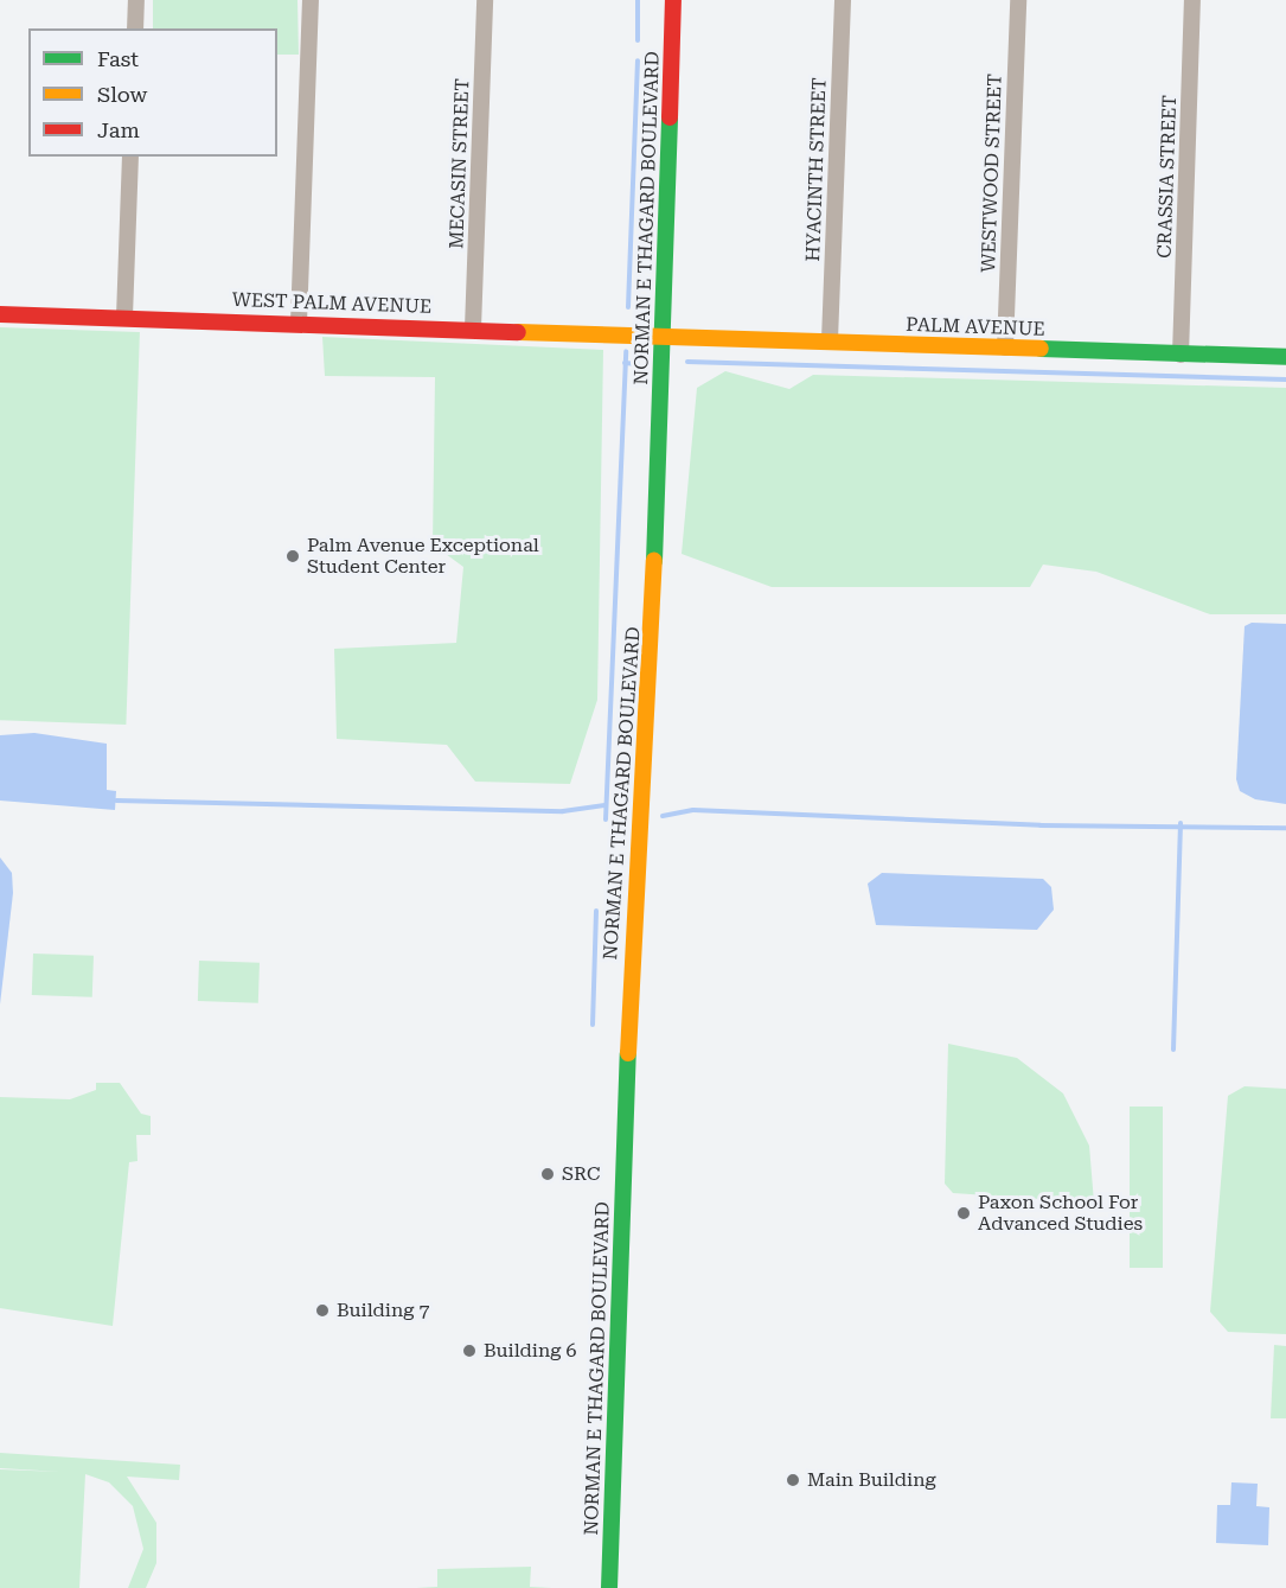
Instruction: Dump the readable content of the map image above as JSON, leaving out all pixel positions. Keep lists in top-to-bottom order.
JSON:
{
  "streets": {
    "street": [
      "MECASIN STREET",
      "HYACINTH STREET",
      "WESTWOOD STREET",
      "CRASSIA STREET",
      "NORMAN E THAGARD BOULEVARD",
      "WEST PALM AVENUE",
      "PALM AVENUE"
    ]
  },
  "crossings": [
    ["MECASIN STREET", "WEST PALM AVENUE"],
    ["HYACINTH STREET", "PALM AVENUE"],
    ["WESTWOOD STREET", "PALM AVENUE"],
    ["CRASSIA STREET", "PALM AVENUE"],
    ["NORMAN E THAGARD BOULEVARD", "WEST PALM AVENUE"],
    ["NORMAN E THAGARD BOULEVARD", "PALM AVENUE"],
    ["WEST PALM AVENUE", "PALM AVENUE"]
  ],
  "places": [
    "Palm Avenue Exceptional Student Center",
    "SRC",
    "Paxon School For Advanced Studies",
    "Building 7",
    "Building 6",
    "Main Building"
  ],
  "legend": ["Fast", "Slow", "Jam"]
}
